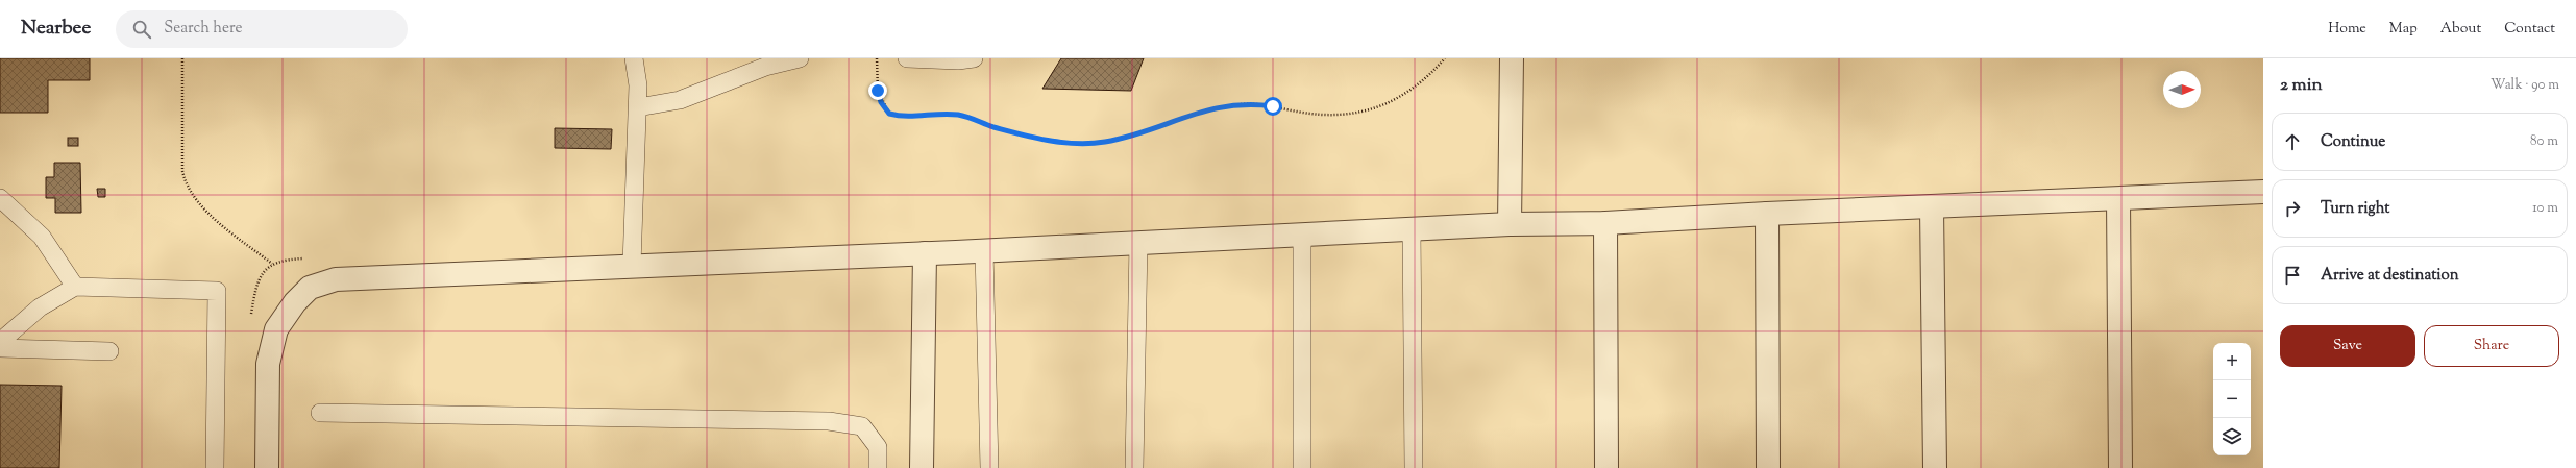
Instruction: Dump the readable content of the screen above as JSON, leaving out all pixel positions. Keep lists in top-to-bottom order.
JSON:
{
  "north": "right",
  "page": {
    "header": "Nearbee",
    "search": "Search here",
    "nav": [
      "Home",
      "Map",
      "About",
      "Contact"
    ],
    "heading": ["2 min", "Walk · 90 m"],
    "list": [
      ["Continue", "80 m"],
      ["Turn right", "10 m"],
      "Arrive at destination"
    ],
    "buttons": ["Save", "Share"],
    "map_buttons": ["+", "−"]
  }
}
